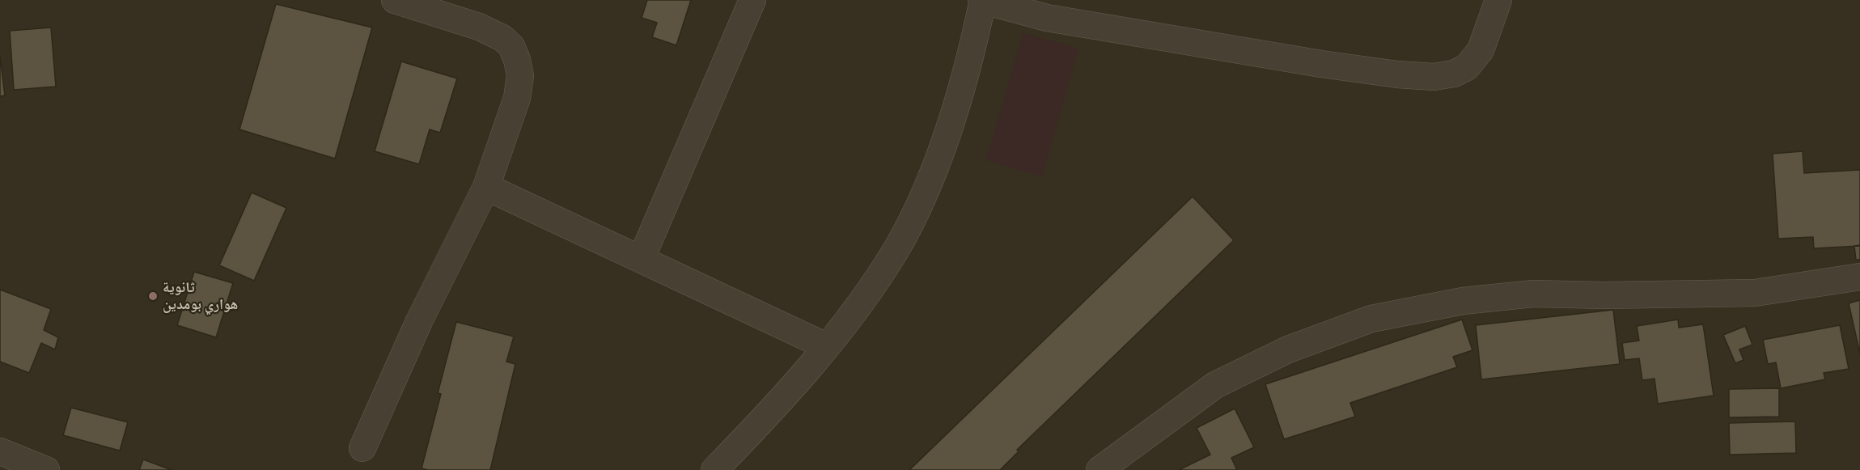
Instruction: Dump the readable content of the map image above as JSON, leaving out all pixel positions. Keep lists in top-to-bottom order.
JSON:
{
  "places": ["ثانوية هواري بومدين"]
}
